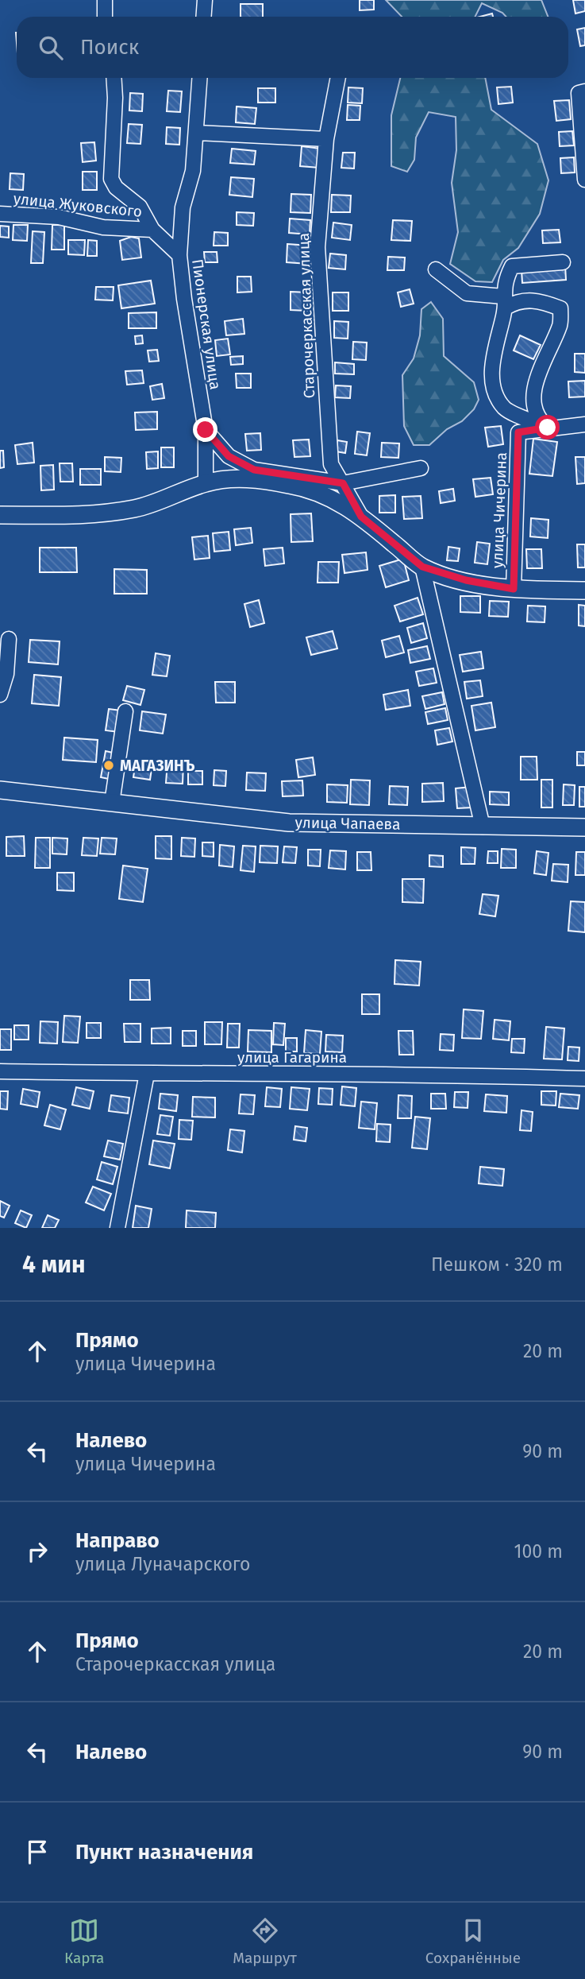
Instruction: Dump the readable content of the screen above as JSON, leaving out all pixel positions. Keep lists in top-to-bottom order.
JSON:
{
  "streets": {
    "main road": ["улица Чапаева"],
    "street": [
      "улица Жуковского",
      "Старочеркасская улица",
      "Пионерская улица",
      "улица Чичерина",
      "улица Гагарина"
    ]
  },
  "places": ["МАГАЗИНЪ"],
  "page": {
    "search": "Поиск",
    "heading": ["4 мин", "Пешком · 320 m"],
    "list": [
      ["Прямо", "улица Чичерина", "20 m"],
      ["Налево", "улица Чичерина", "90 m"],
      ["Направо", "улица Луначарского", "100 m"],
      ["Прямо", "Старочеркасская улица", "20 m"],
      ["Налево", "90 m"],
      "Пункт назначения"
    ],
    "nav": ["Карта", "Маршрут", "Сохранённые"]
  }
}
